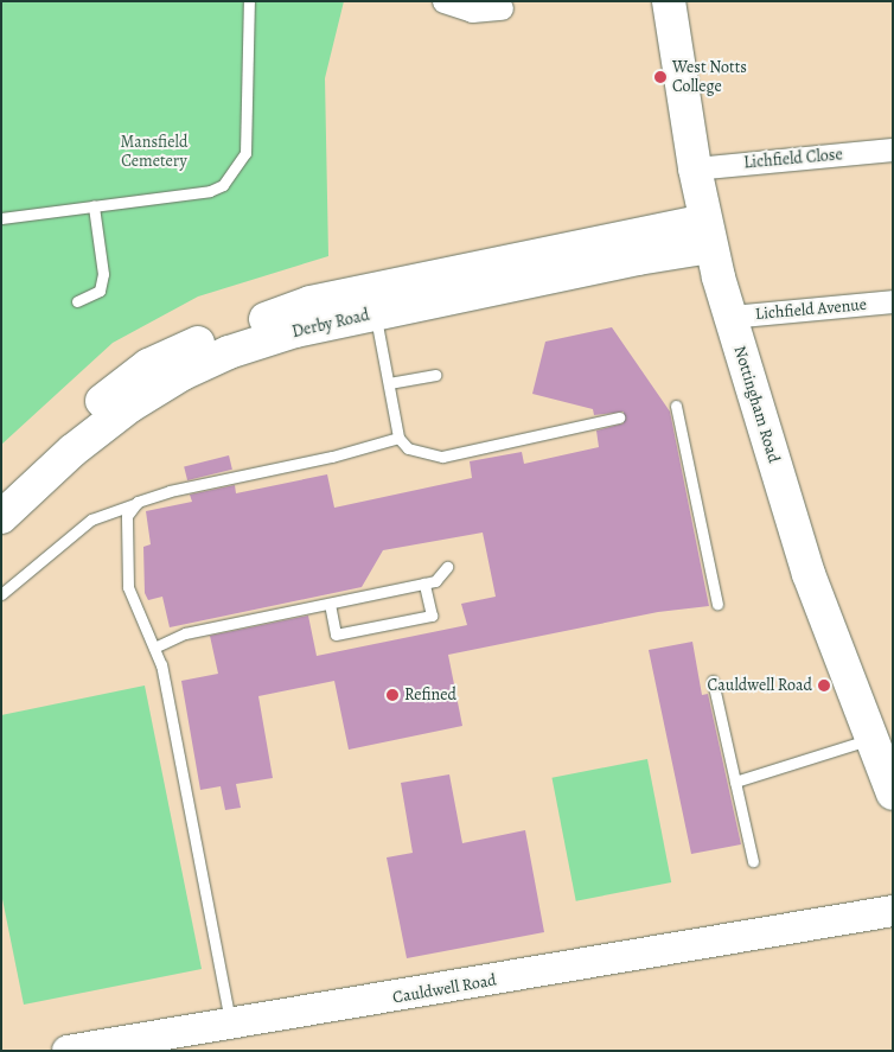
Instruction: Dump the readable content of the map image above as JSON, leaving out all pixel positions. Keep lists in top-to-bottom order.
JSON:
{
  "streets": {
    "main road": ["Derby Road", "Nottingham Road"],
    "street": ["Lichfield Close", "Lichfield Avenue", "Cauldwell Road"]
  },
  "crossings": [
    ["Lichfield Close", "Nottingham Road"],
    ["Lichfield Avenue", "Nottingham Road"],
    ["Derby Road", "Nottingham Road"]
  ],
  "parks": ["Mansfield Cemetery"],
  "places": ["West Notts College", "Cauldwell Road", "Refined"]
}
